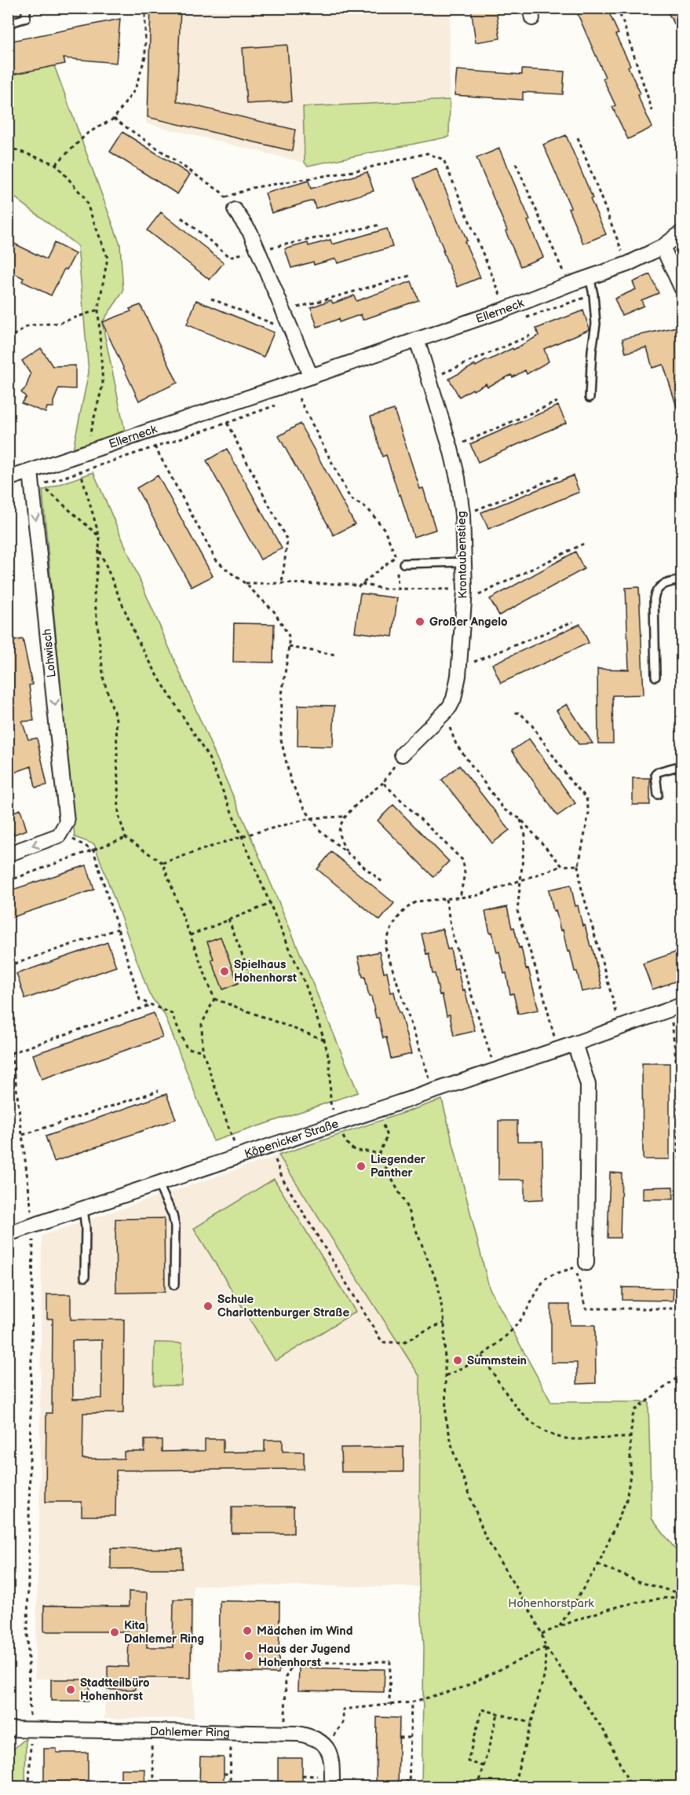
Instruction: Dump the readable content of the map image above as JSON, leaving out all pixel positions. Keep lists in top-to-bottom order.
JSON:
{
  "streets": {
    "street": [
      "Ellerneck",
      "Krontaubenstieg",
      "Lohwisch",
      "Köpenicker Straße",
      "Dahlemer Ring"
    ]
  },
  "crossings": [
    ["Ellerneck", "Krontaubenstieg"],
    ["Ellerneck", "Lohwisch"]
  ],
  "one_way": ["Lohwisch"],
  "parks": ["Hohenhorstpark"],
  "places": [
    "Großer Angelo",
    "Spielhaus Hohenhorst",
    "Liegender Panther",
    "Schule Charlottenburger Straße",
    "Summstein",
    "Mädchen im Wind",
    "Kita Dahlemer Ring",
    "Haus der Jugend Hohenhorst",
    "Stadtteilbüro Hohenhorst"
  ]
}
